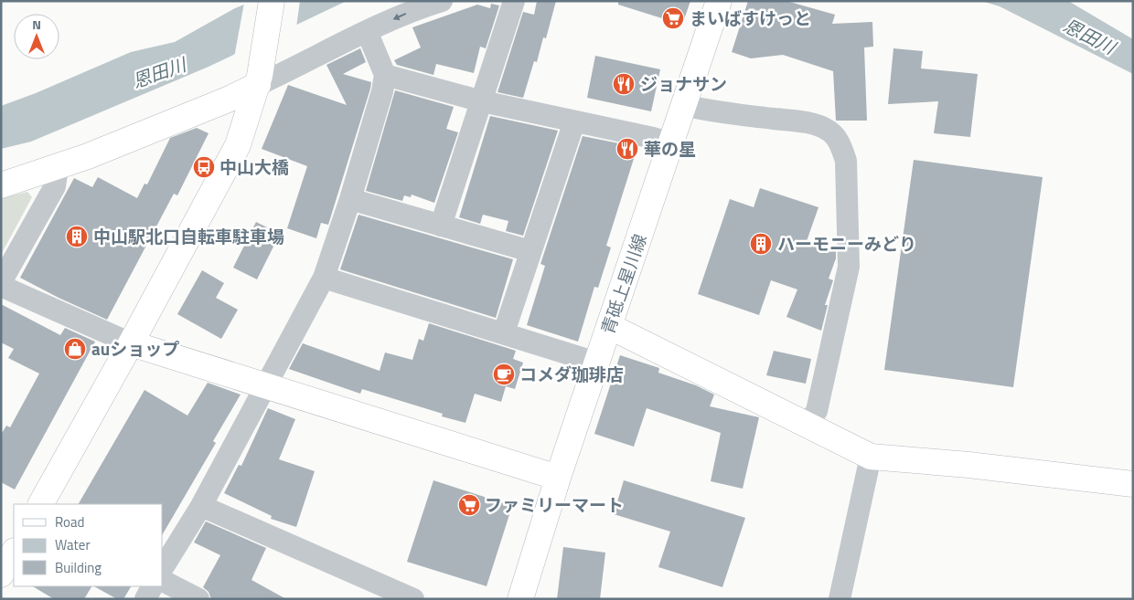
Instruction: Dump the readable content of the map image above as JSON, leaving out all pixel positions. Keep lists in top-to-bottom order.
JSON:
{
  "streets": {
    "street": ["青砥上星川線"]
  },
  "water": ["恩田川"],
  "places": {
    "supermarket": ["まいばすけっと", "ファミリーマート"],
    "restaurant": ["ジョナサン", "華の星"],
    "bus stop": ["中山大橋"],
    "building": ["中山駅北口自転車駐車場", "ハーモニーみどり"],
    "shop": ["auショップ"],
    "cafe": ["コメダ珈琲店"]
  },
  "legend": ["Road", "Water", "Building"],
  "north": "top"
}
